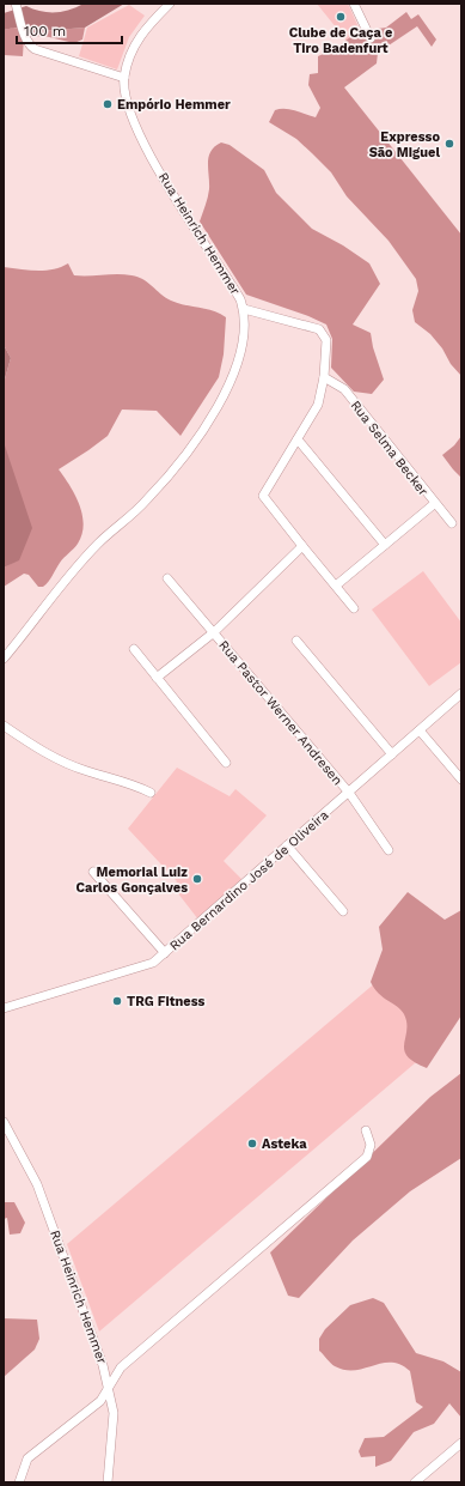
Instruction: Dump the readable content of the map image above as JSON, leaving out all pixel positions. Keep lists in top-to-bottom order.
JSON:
{
  "streets": {
    "street": [
      "Rua Heinrich Hemmer",
      "Rua Selma Becker",
      "Rua Pastor Werner Andresen",
      "Rua Bernardino José de Oliveira"
    ]
  },
  "crossings": [
    ["Rua Pastor Werner Andresen", "Rua Bernardino José de Oliveira"]
  ],
  "places": [
    "Clube de Caça e Tiro Badenfurt",
    "Empório Hemmer",
    "Expresso São Miguel",
    "Memorial Luiz Carlos Gonçalves",
    "TRG Fitness",
    "Asteka"
  ],
  "scale_bar": "100 m"
}
